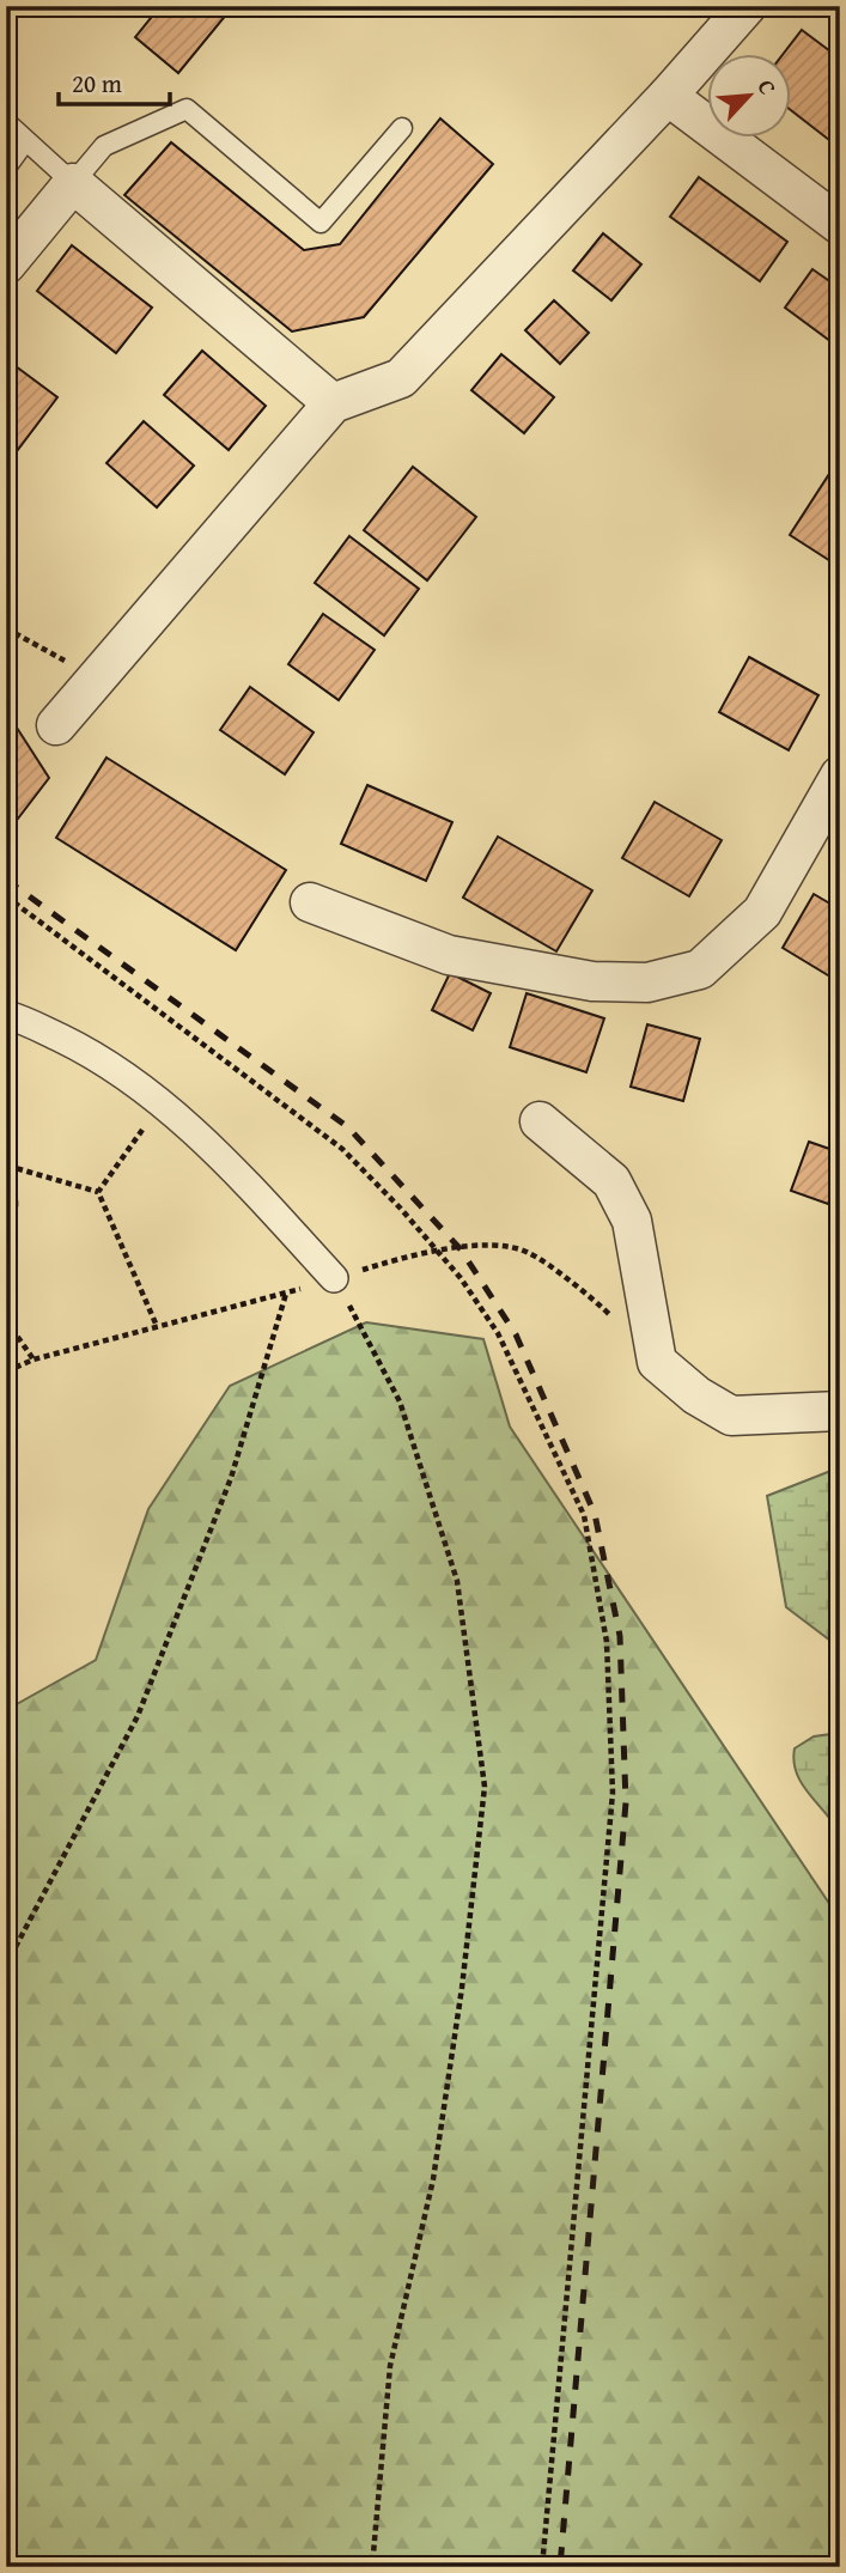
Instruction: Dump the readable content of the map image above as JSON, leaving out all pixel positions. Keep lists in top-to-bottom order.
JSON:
{
  "scale_bar": "20 m",
  "north": "top right"
}
